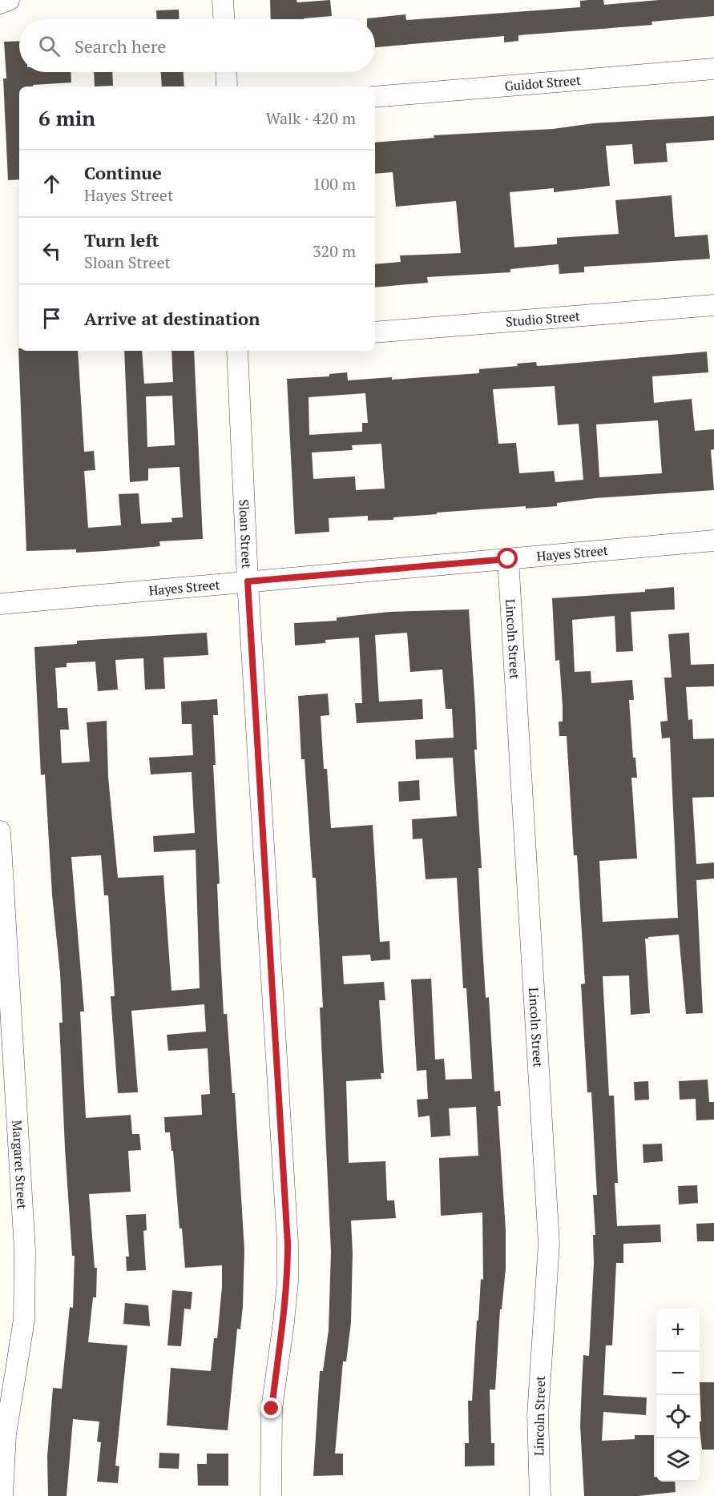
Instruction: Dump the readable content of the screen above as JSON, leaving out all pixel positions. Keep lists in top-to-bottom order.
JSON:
{
  "streets": {
    "street": [
      "Guidot Street",
      "Studio Street",
      "Sloan Street",
      "Hayes Street",
      "Lincoln Street",
      "Margaret Street"
    ]
  },
  "crossings": [
    ["Sloan Street", "Hayes Street"],
    ["Hayes Street", "Lincoln Street"]
  ],
  "page": {
    "search": "Search here",
    "heading": ["6 min", "Walk · 420 m"],
    "list": [
      ["Continue", "Hayes Street", "100 m"],
      ["Turn left", "Sloan Street", "320 m"],
      "Arrive at destination"
    ],
    "map_buttons": ["+", "−"]
  }
}
